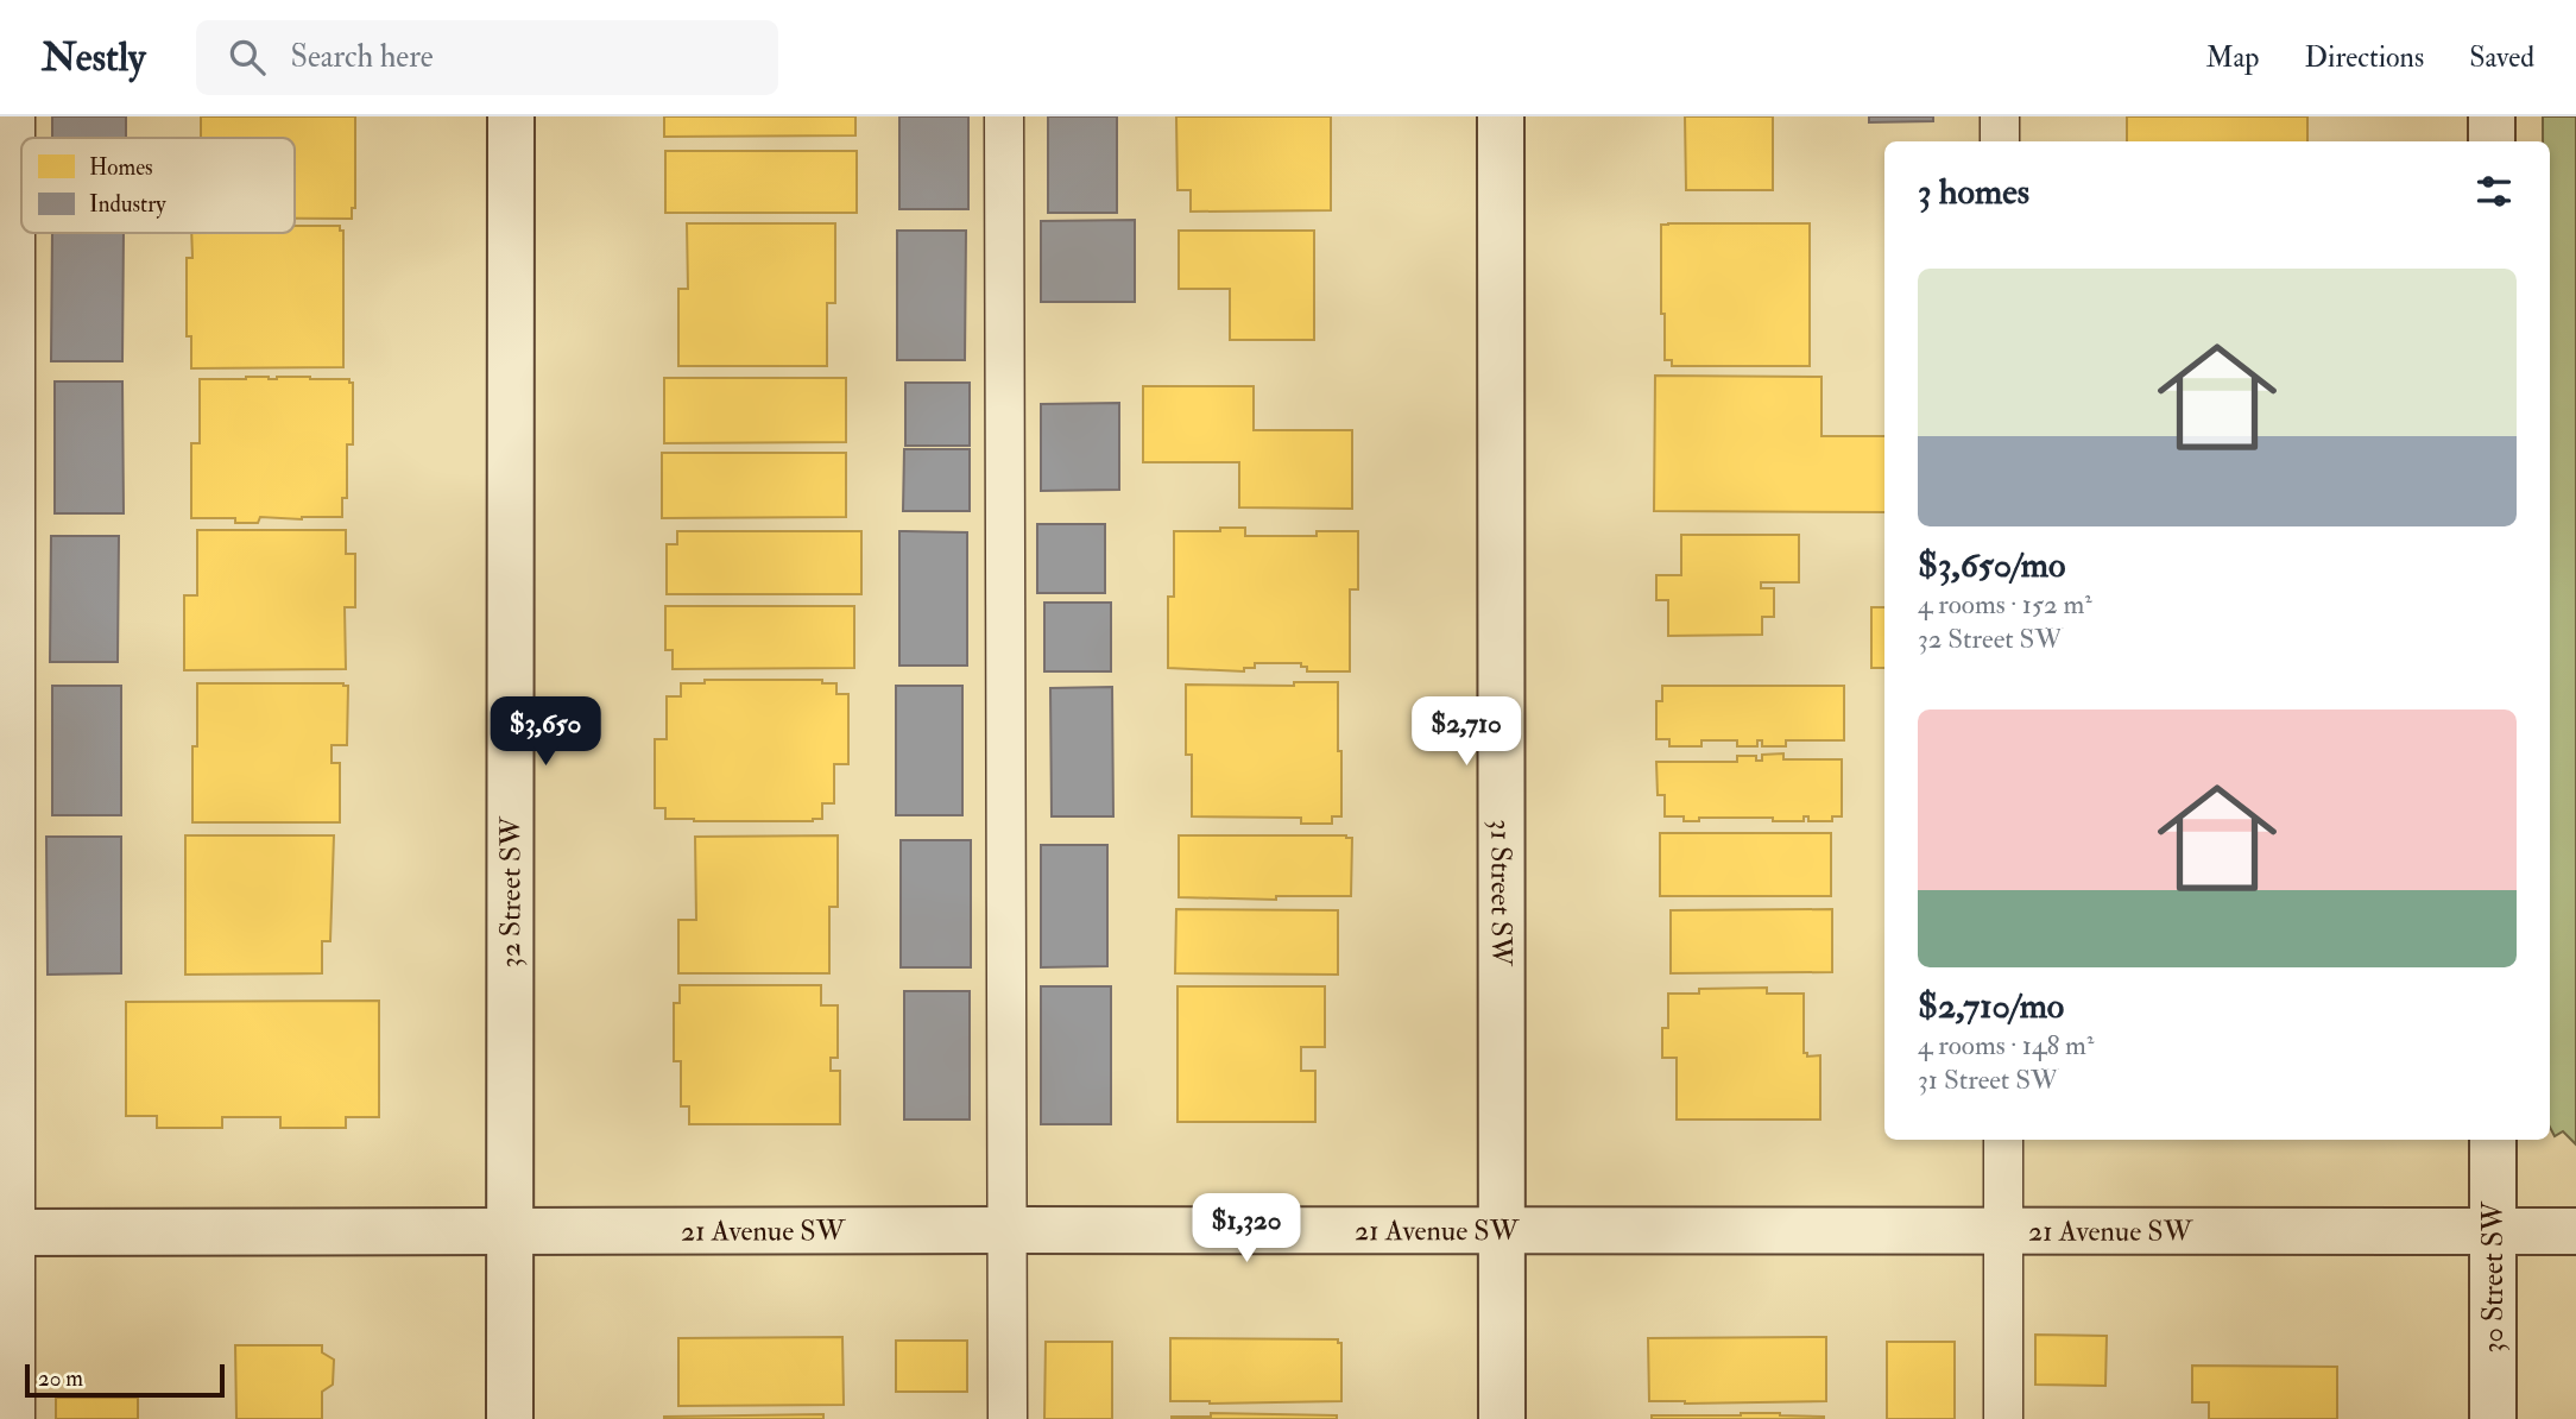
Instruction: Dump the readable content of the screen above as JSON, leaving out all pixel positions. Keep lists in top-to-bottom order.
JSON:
{
  "streets": {
    "street": [
      "32 Street SW",
      "31 Street SW",
      "21 Avenue SW",
      "30 Street SW"
    ]
  },
  "crossings": [
    ["32 Street SW", "21 Avenue SW"],
    ["31 Street SW", "21 Avenue SW"],
    ["21 Avenue SW", "30 Street SW"]
  ],
  "legend": ["Homes", "Industry"],
  "scale_bar": "20 m",
  "page": {
    "header": "Nestly",
    "search": "Search here",
    "nav": ["Map", "Directions", "Saved"],
    "heading": "3 homes",
    "list": [
      {
        "name": "$3,650/mo",
        "note": "4 rooms · 152 m² · 32 Street SW"
      },
      {
        "name": "$2,710/mo",
        "note": "4 rooms · 148 m² · 31 Street SW"
      }
    ],
    "price": ["$3,650", "$2,710", "$1,320"],
    "scale": "20 m"
  }
}
